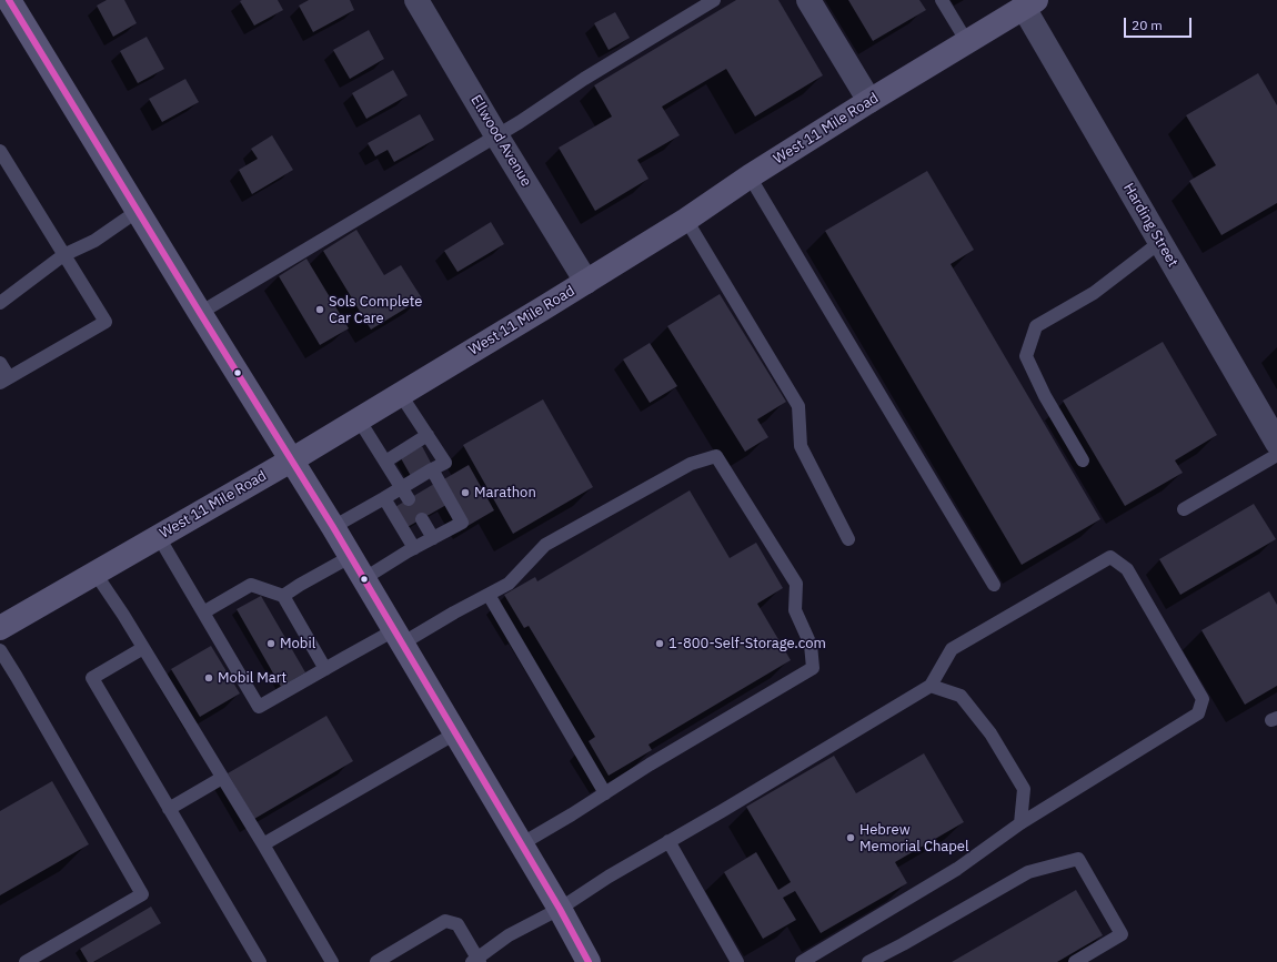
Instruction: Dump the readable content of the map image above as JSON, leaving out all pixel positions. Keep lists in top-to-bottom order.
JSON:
{
  "streets": {
    "main road": ["West 11 Mile Road"],
    "street": ["Ellwood Avenue", "Harding Street"]
  },
  "crossings": [
    ["West 11 Mile Road", "Ellwood Avenue"],
    ["West 11 Mile Road", "Harding Street"]
  ],
  "places": [
    "Sols Complete Car Care",
    "Marathon",
    "Mobil",
    "1-800-Self-Storage.com",
    "Mobil Mart",
    "Hebrew Memorial Chapel"
  ],
  "scale_bar": "20 m"
}
